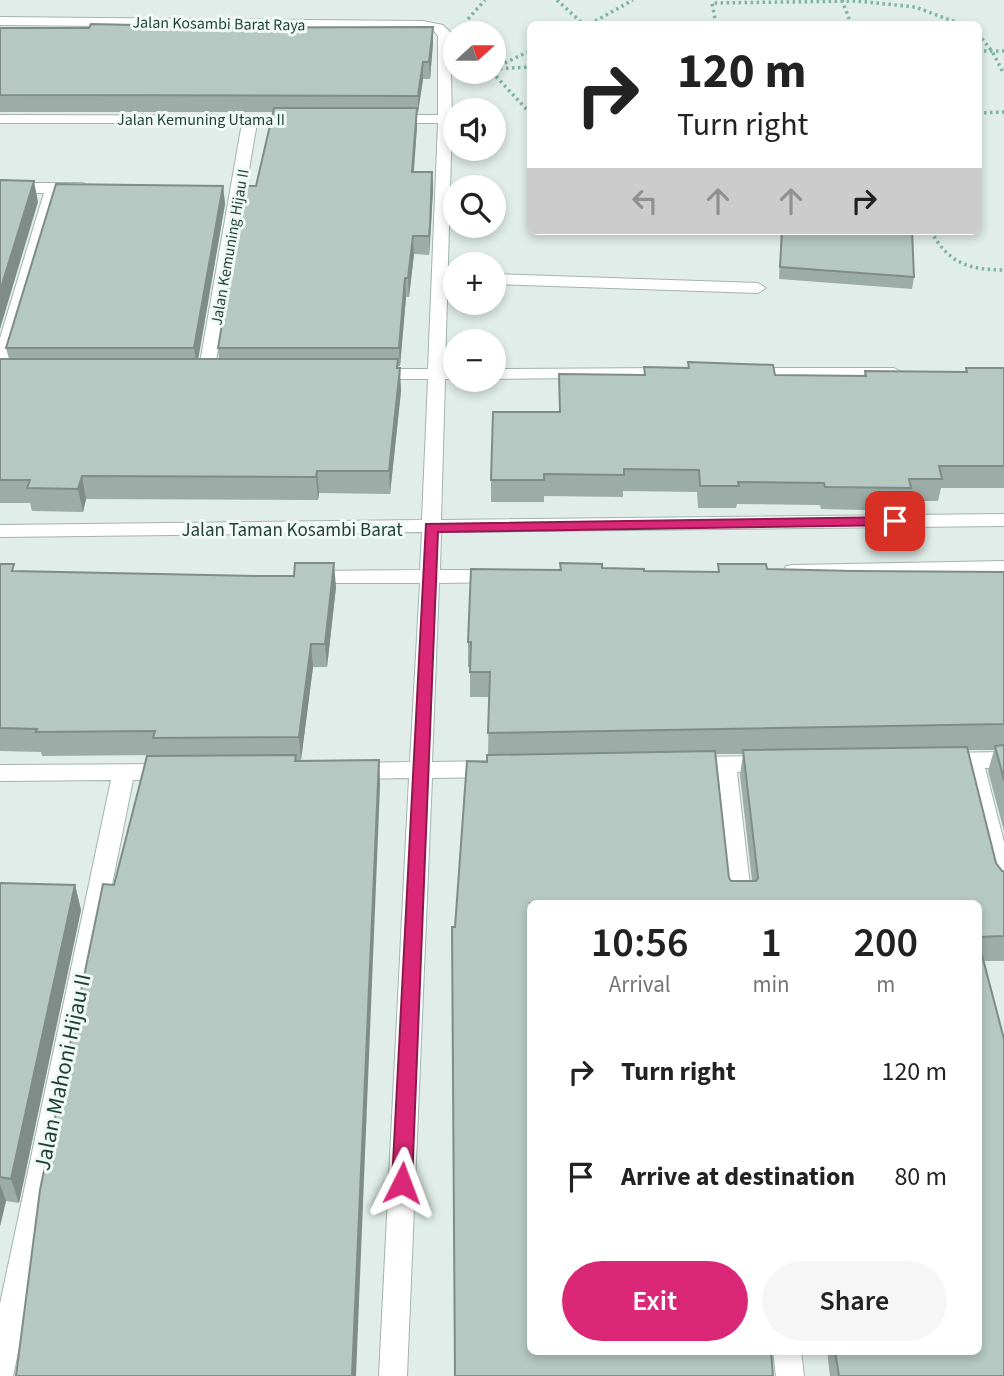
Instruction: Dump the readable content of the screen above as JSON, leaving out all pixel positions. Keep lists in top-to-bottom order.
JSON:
{
  "streets": {
    "street": [
      "Jalan Kosambi Barat Raya",
      "Jalan Kemuning Utama II",
      "Jalan Kemuning Hijau II",
      "Jalan Taman Kosambi Barat",
      "Jalan Mahoni Hijau II"
    ]
  },
  "crossings": [
    ["Jalan Kemuning Utama II", "Jalan Kemuning Hijau II"]
  ],
  "north": "right",
  "page": {
    "map_buttons": ["+", "−"],
    "turn": ["120 m", "Turn right"],
    "eta": [
      "10:56",
      "Arrival",
      "1",
      "min",
      "200",
      "m"
    ],
    "list": [
      {
        "name": "Turn right",
        "value": "120 m"
      },
      {
        "name": "Arrive at destination",
        "value": "80 m"
      }
    ],
    "buttons": ["Exit", "Share"]
  }
}
